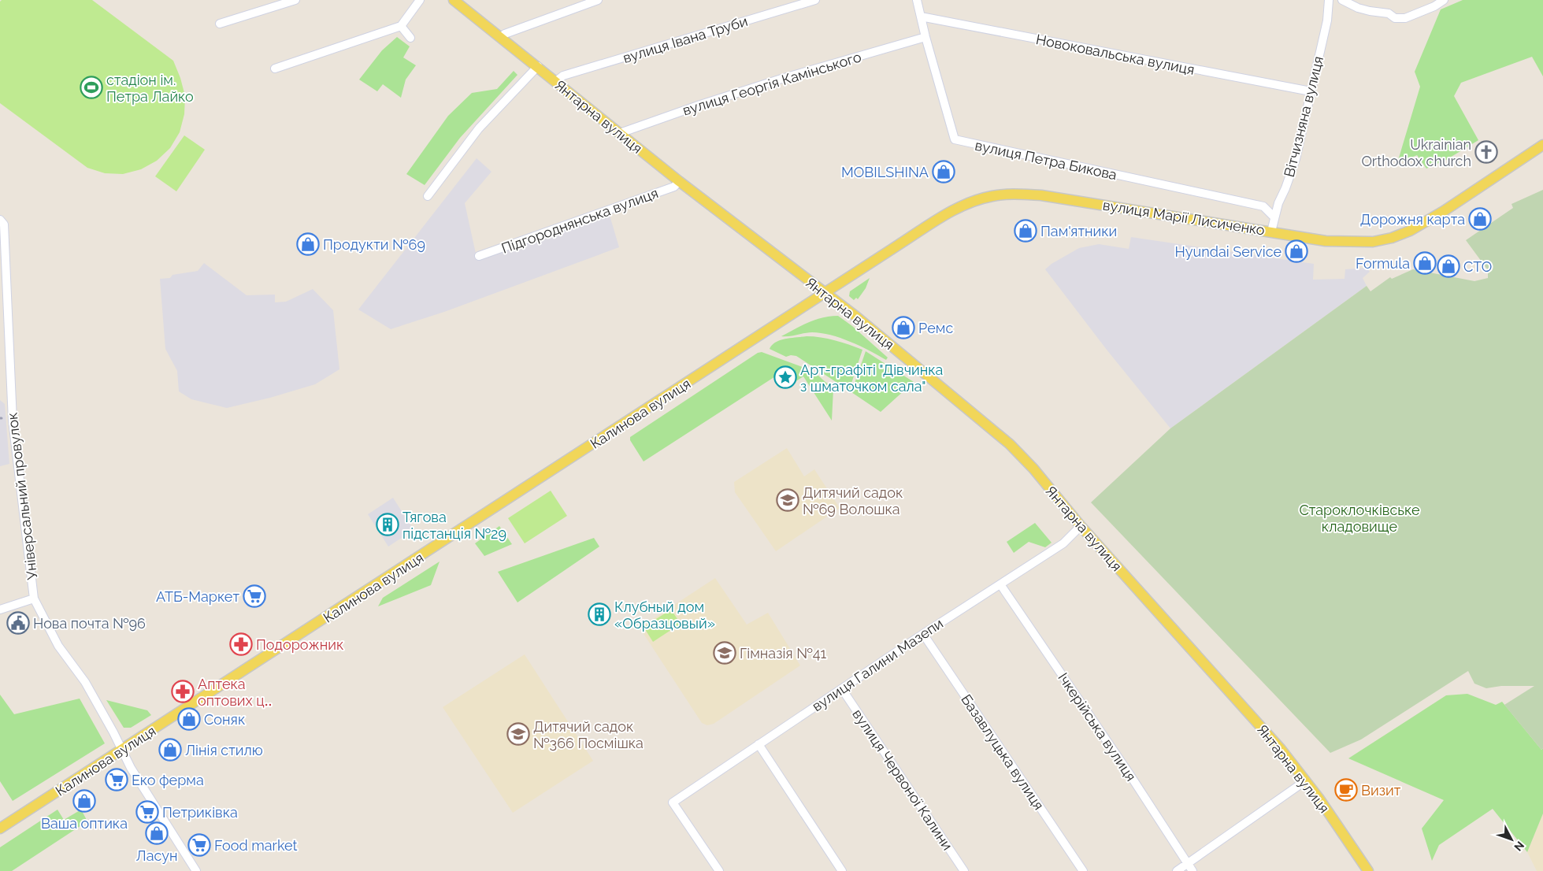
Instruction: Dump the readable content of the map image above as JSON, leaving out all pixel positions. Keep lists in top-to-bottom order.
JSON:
{
  "streets": {
    "main road": ["Янтарна вулиця", "вулиця Марії Лисиченко", "Калинова вулиця"],
    "street": [
      "вулиця Івана Труби",
      "Новоковальська вулиця",
      "вулиця Георгія Камінського",
      "Вітчизняна вулиця",
      "вулиця Петра Бикова",
      "Підгороднянська вулиця",
      "Універсальний провулок",
      "вулиця Галини Мазепи",
      "Ічкерійська вулиця",
      "Базавлуцька вулиця",
      "вулиця Червоної Калини"
    ]
  },
  "crossings": [
    ["вулиця Івана Труби", "Янтарна вулиця"],
    ["Новоковальська вулиця", "Вітчизняна вулиця"],
    ["Новоковальська вулиця", "вулиця Петра Бикова"],
    ["вулиця Георгія Камінського", "Янтарна вулиця"],
    ["вулиця Георгія Камінського", "вулиця Петра Бикова"],
    ["Янтарна вулиця", "вулиця Марії Лисиченко"],
    ["Янтарна вулиця", "Підгороднянська вулиця"],
    ["Янтарна вулиця", "Калинова вулиця"],
    ["Янтарна вулиця", "вулиця Галини Мазепи"],
    ["Вітчизняна вулиця", "вулиця Петра Бикова"],
    ["Вітчизняна вулиця", "вулиця Марії Лисиченко"],
    ["вулиця Марії Лисиченко", "Калинова вулиця"],
    ["Калинова вулиця", "Універсальний провулок"],
    ["вулиця Галини Мазепи", "Ічкерійська вулиця"],
    ["вулиця Галини Мазепи", "Базавлуцька вулиця"],
    ["вулиця Галини Мазепи", "вулиця Червоної Калини"]
  ],
  "parks": ["Староклочківське кладовище"],
  "places": {
    "sports": ["стадіон ім. Петра Лайко"],
    "church": ["Ukrainian Orthodox church"],
    "shop": [
      "MOBILSHINA",
      "Дорожня карта",
      "Пам'ятники",
      "Продукти №69",
      "Hyundai Service",
      "Formula",
      "СТО",
      "Ремс",
      "Соняк",
      "Лінія стилю",
      "Ваша оптика",
      "Ласун"
    ],
    "place": ["Арт-графіті \"Дівчинка з шматочком сала\""],
    "school or university": ["Дитячий садок №69 Волошка", "Гімназія №41", "Дитячий садок №366 Посмішка"],
    "building": ["Тягова пiдстанцiя №29", "Клубный дом «Образцовый»"],
    "supermarket": [
      "АТБ-Маркет",
      "Еко ферма",
      "Петриківка",
      "Food market"
    ],
    "public building": ["Нова почта №96"],
    "pharmacy": ["Подорожник", "Аптека оптових ц‥"],
    "cafe": ["Визит"]
  },
  "north": "bottom right"
}
